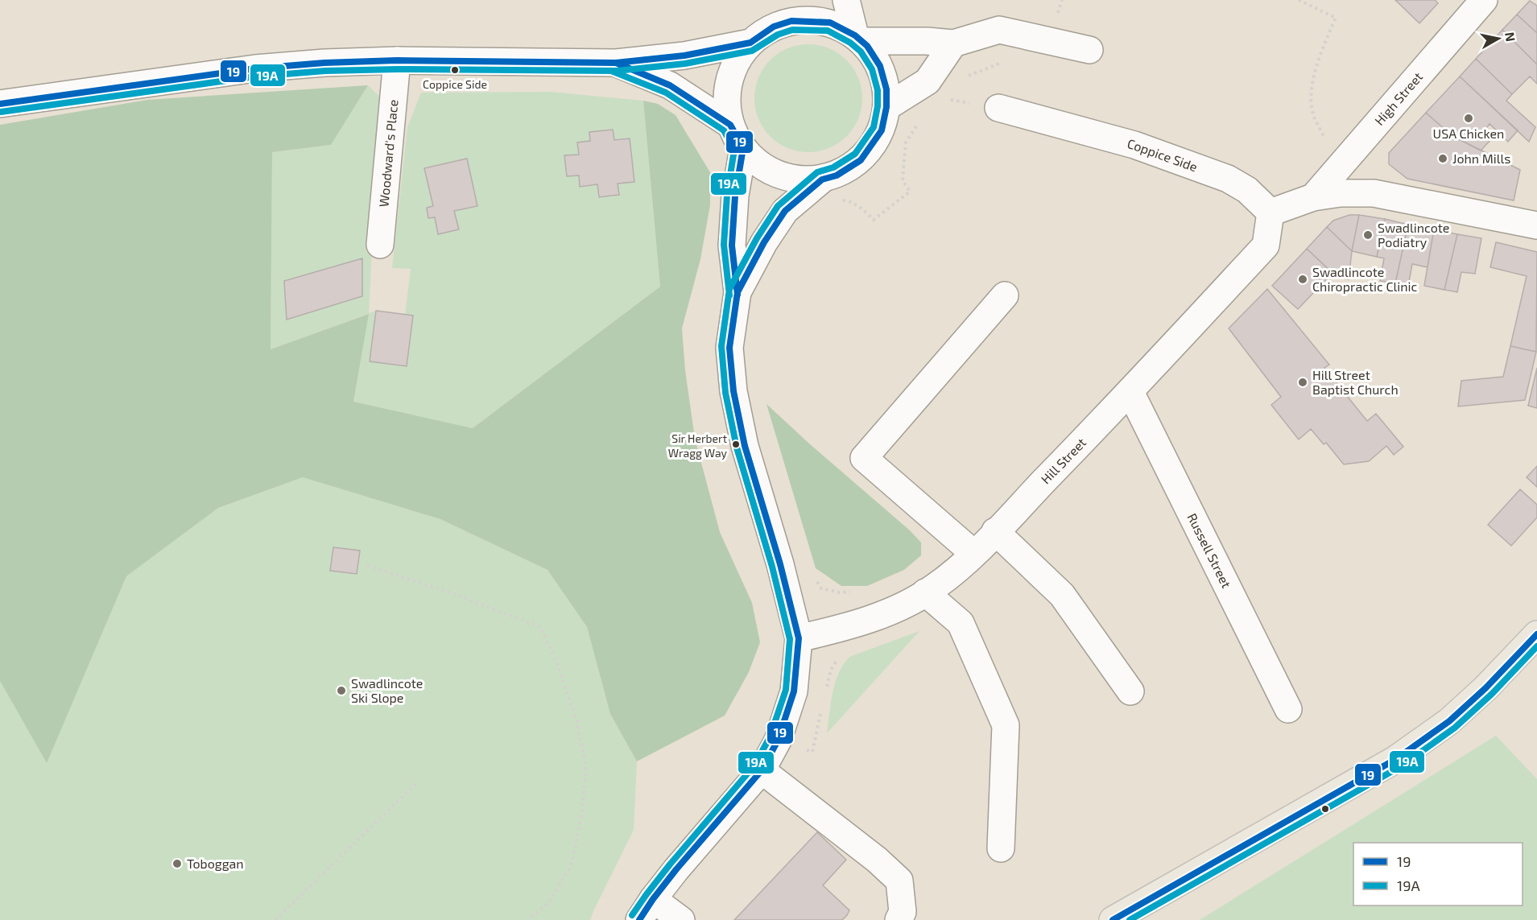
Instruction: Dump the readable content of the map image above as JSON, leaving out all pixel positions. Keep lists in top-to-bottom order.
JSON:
{
  "streets": {
    "street": [
      "High Street",
      "Woodward's Place",
      "Coppice Side",
      "Hill Street",
      "Russell Street"
    ]
  },
  "crossings": [
    ["Coppice Side", "Hill Street"],
    ["Hill Street", "Russell Street"]
  ],
  "places": [
    "Coppice Side",
    "USA Chicken",
    "John Mills",
    "Swadlincote Podiatry",
    "Swadlincote Chiropractic Clinic",
    "Hill Street Baptist Church",
    "Sir Herbert Wragg Way",
    "Swadlincote Ski Slope",
    "Toboggan"
  ],
  "lines": ["transit line 19", "transit line 19A"],
  "legend": ["19", "19A"],
  "north": "right"
}
